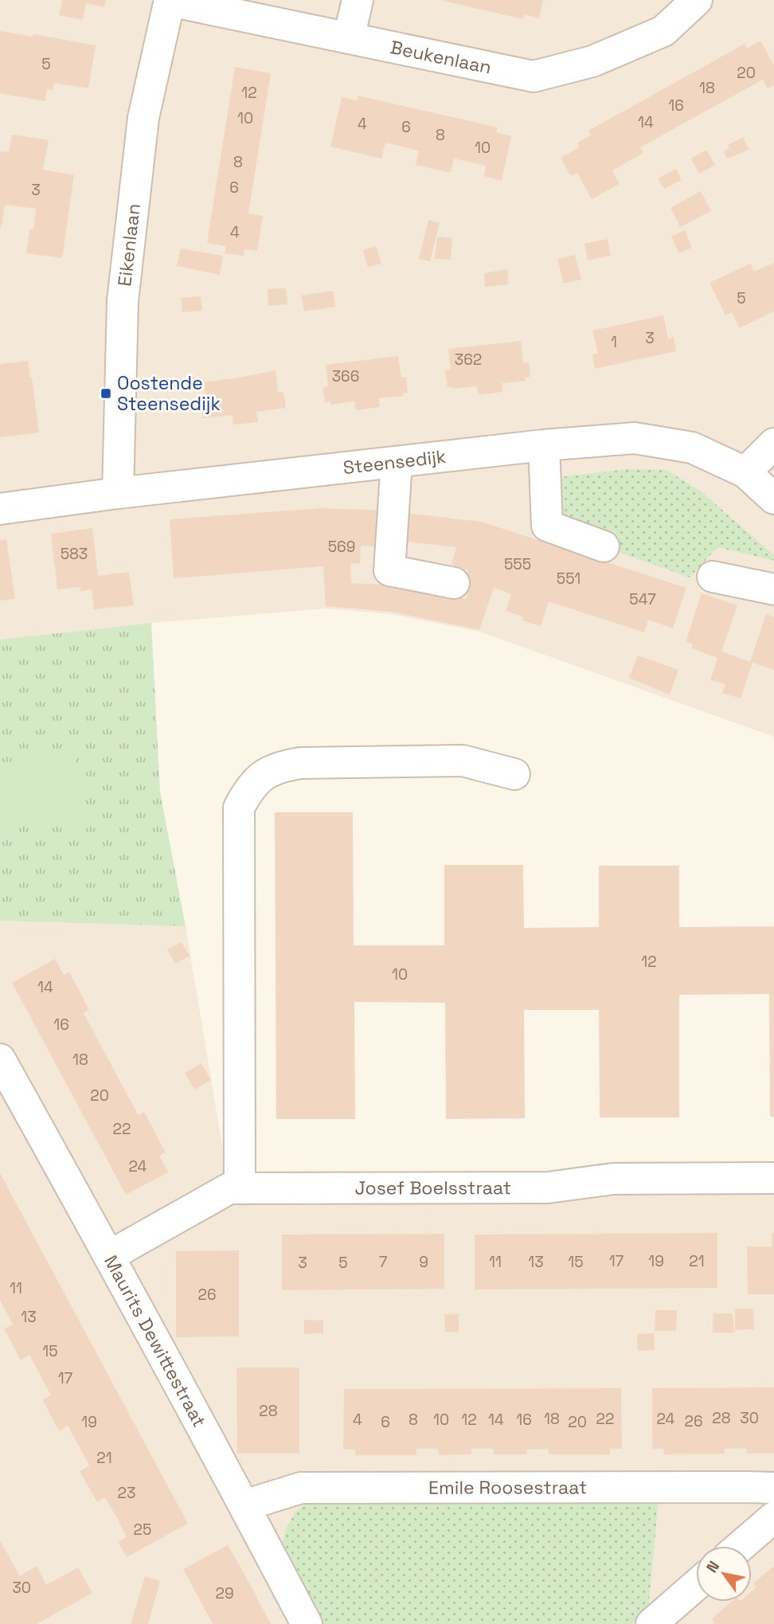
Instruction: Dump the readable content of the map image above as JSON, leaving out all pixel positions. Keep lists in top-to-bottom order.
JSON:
{
  "streets": {
    "street": [
      "Beukenlaan",
      "Eikenlaan",
      "Steensedijk",
      "Josef Boelsstraat",
      "Maurits Dewittestraat",
      "Emile Roosestraat"
    ]
  },
  "crossings": [
    ["Beukenlaan", "Eikenlaan"],
    ["Eikenlaan", "Steensedijk"],
    ["Josef Boelsstraat", "Maurits Dewittestraat"],
    ["Maurits Dewittestraat", "Emile Roosestraat"]
  ],
  "places": {
    "transit": ["Oostende Steensedijk"]
  },
  "house_numbers": [
    "5",
    "20",
    "18",
    "12",
    "16",
    "10",
    "14",
    "4",
    "6",
    "8",
    "10",
    "8",
    "6",
    "3",
    "4",
    "5",
    "3",
    "1",
    "362",
    "366",
    "569",
    "583",
    "555",
    "551",
    "547",
    "12",
    "10",
    "14",
    "16",
    "18",
    "20",
    "22",
    "24",
    "17",
    "19",
    "21",
    "7",
    "9",
    "11",
    "13",
    "15",
    "3",
    "5",
    "11",
    "26",
    "13",
    "15",
    "17",
    "28",
    "28",
    "30",
    "18",
    "22",
    "24",
    "4",
    "8",
    "10",
    "12",
    "14",
    "16",
    "26",
    "19",
    "6",
    "20",
    "21",
    "23",
    "25",
    "30",
    "29"
  ],
  "north": "top left"
}
